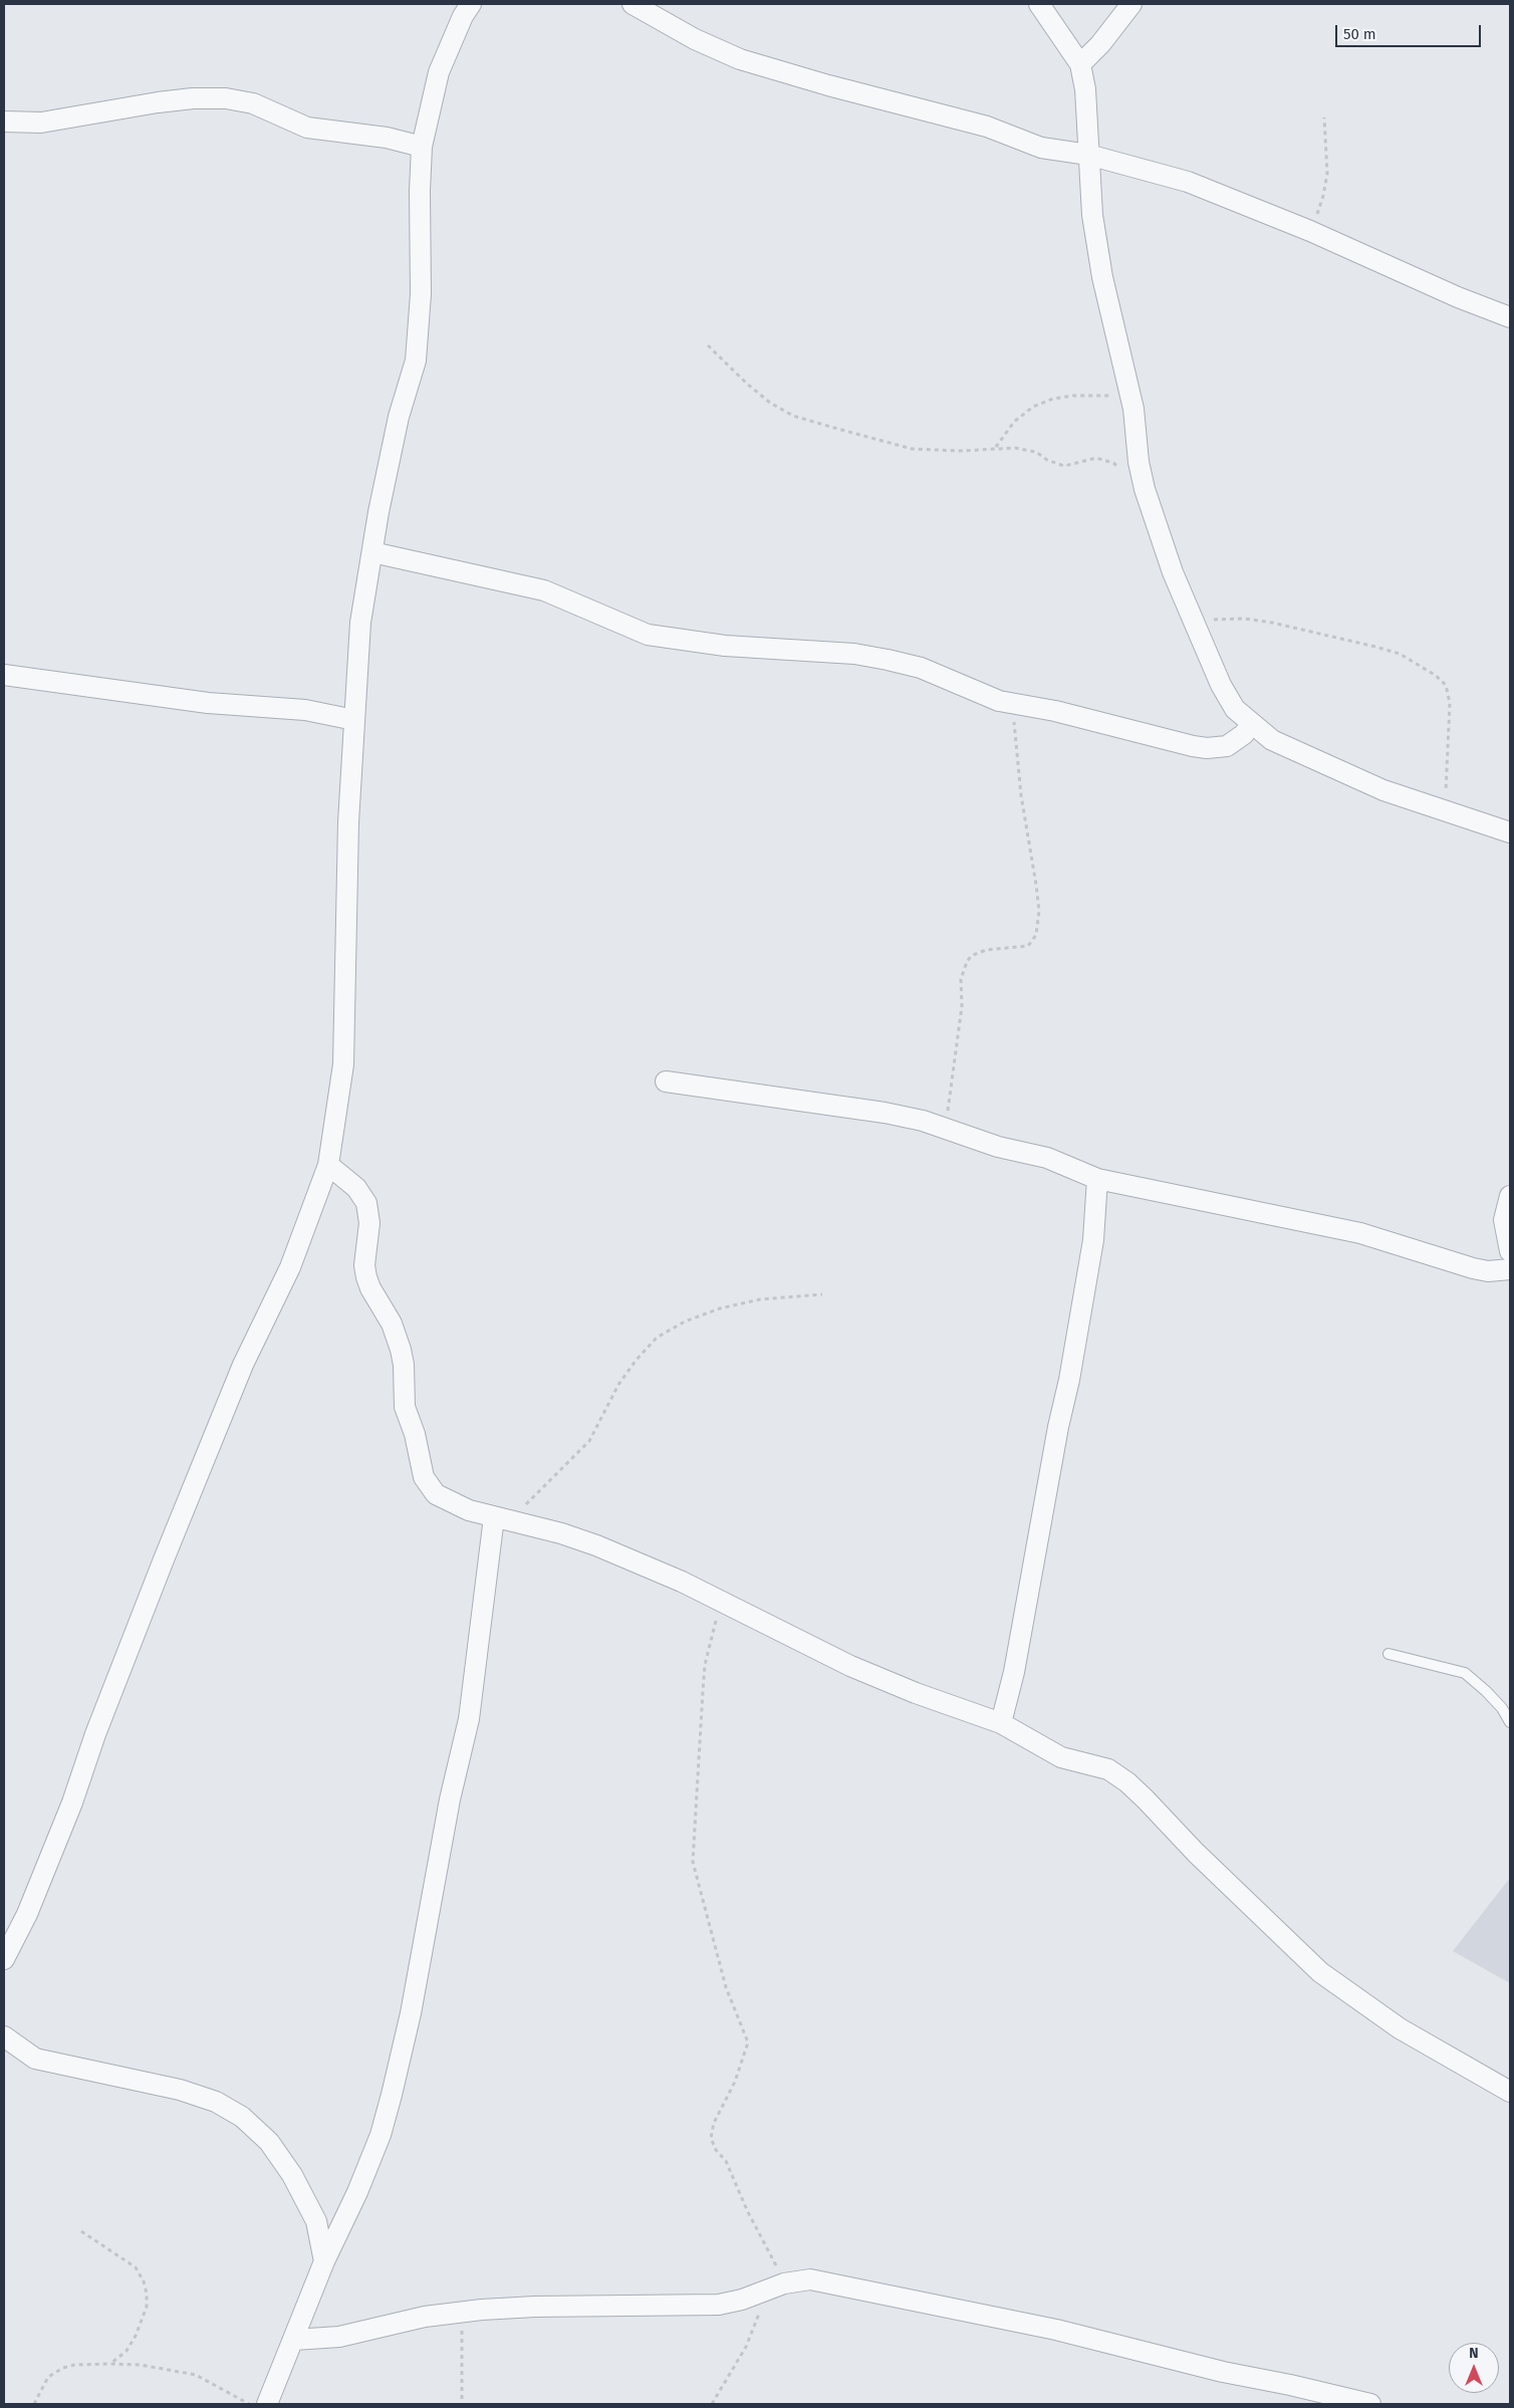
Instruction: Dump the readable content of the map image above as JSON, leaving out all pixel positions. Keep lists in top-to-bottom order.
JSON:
{
  "scale_bar": "50 m",
  "north": "top"
}
